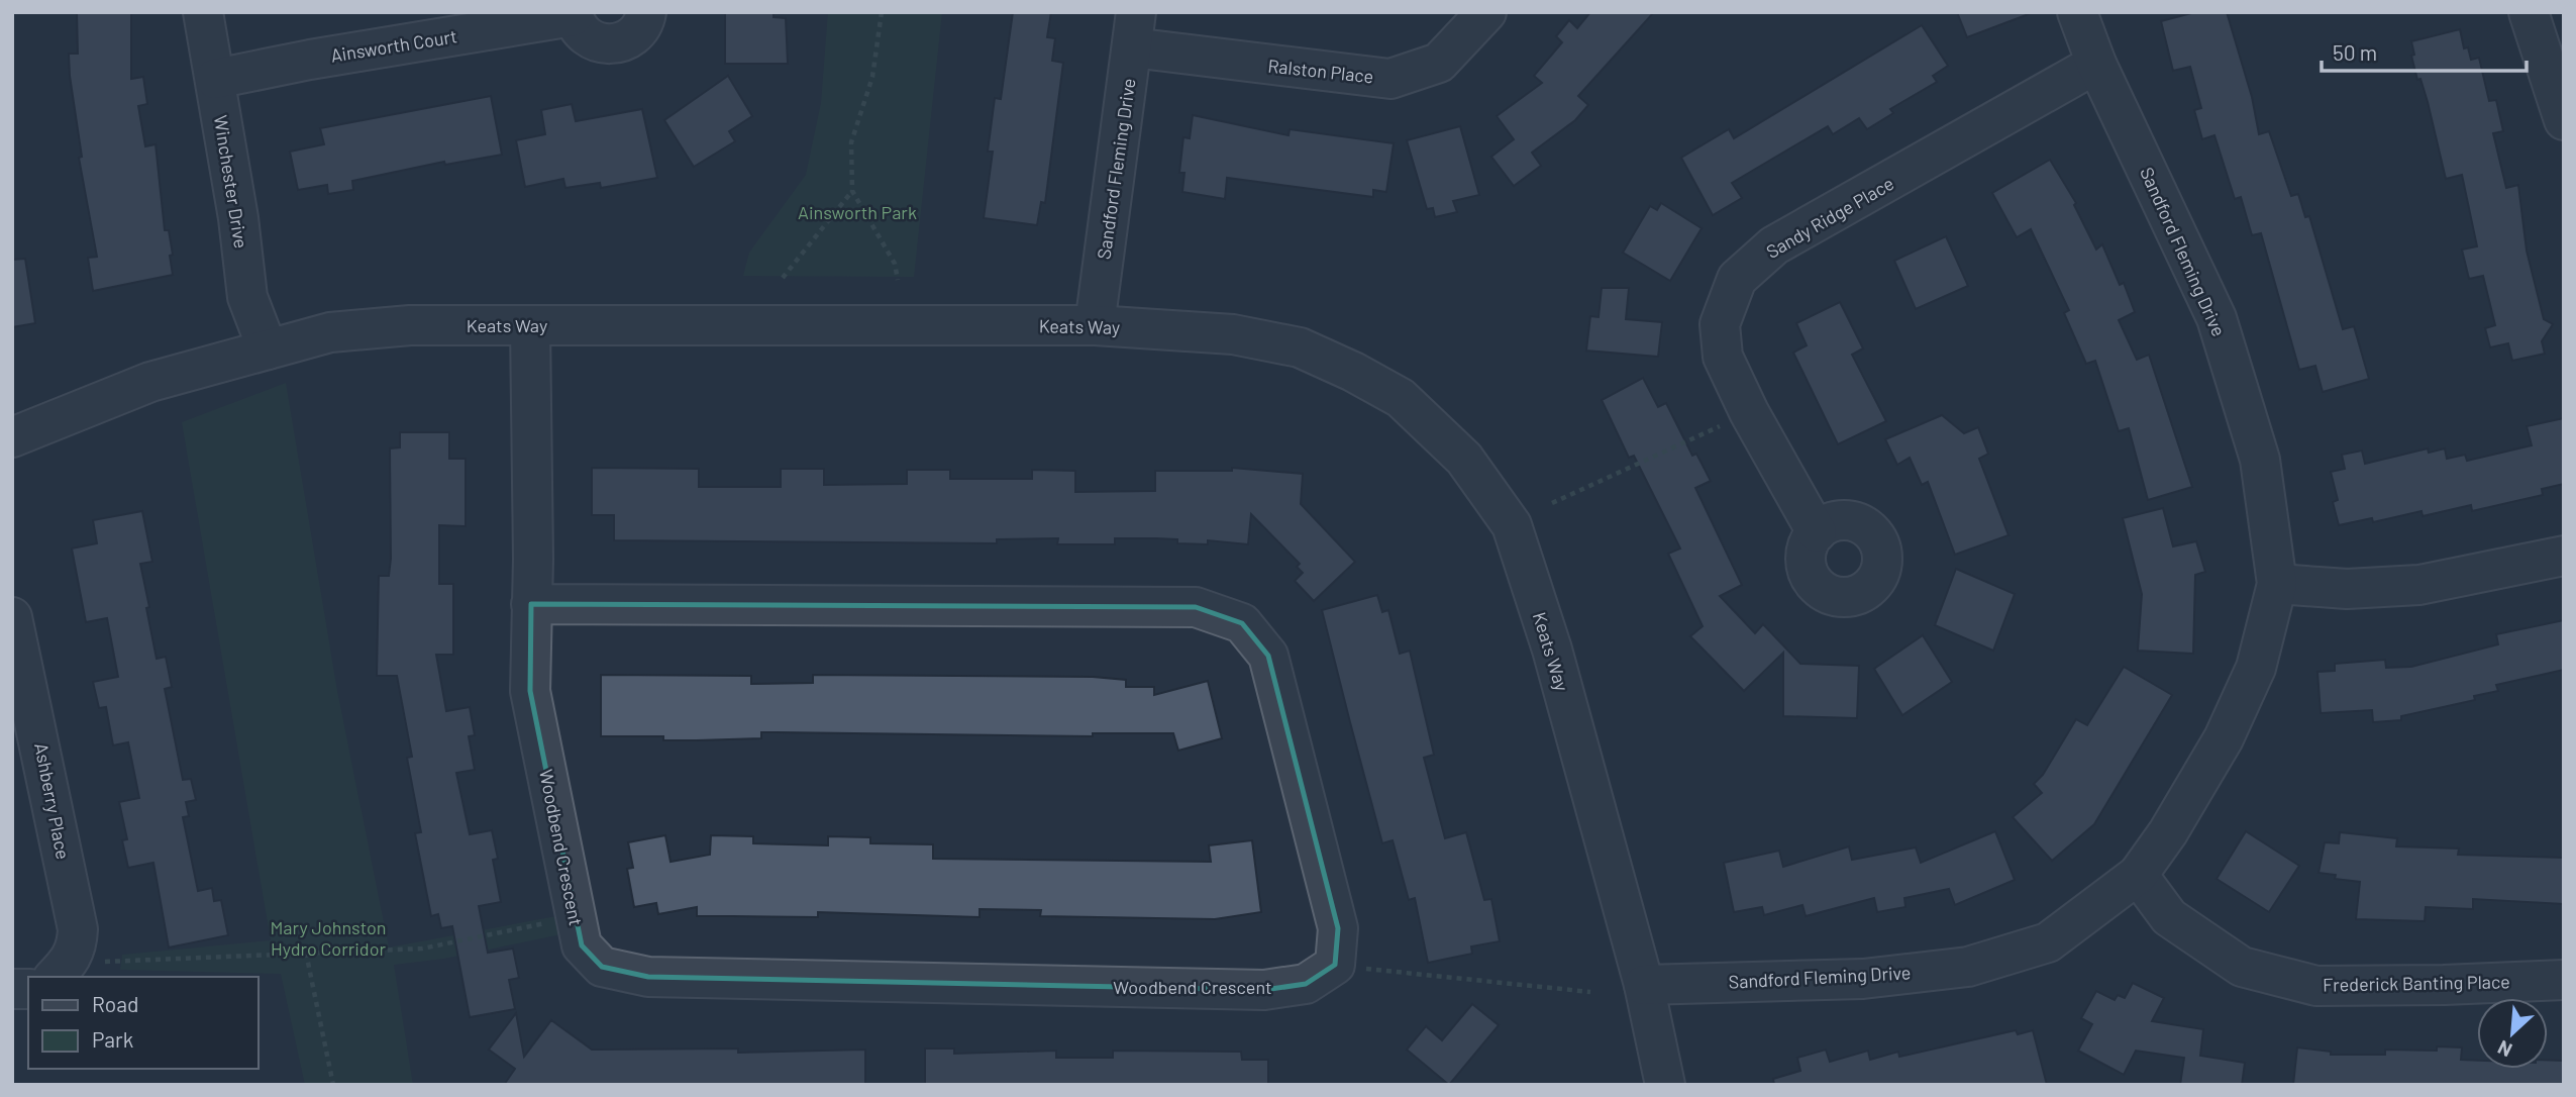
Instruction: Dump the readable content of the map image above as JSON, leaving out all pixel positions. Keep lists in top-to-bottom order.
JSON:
{
  "streets": {
    "street": [
      "Ainsworth Court",
      "Ralston Place",
      "Sandford Fleming Drive",
      "Winchester Drive",
      "Sandy Ridge Place",
      "Keats Way",
      "Ashberry Place",
      "Woodbend Crescent",
      "Frederick Banting Place"
    ]
  },
  "crossings": [
    ["Ainsworth Court", "Winchester Drive"],
    ["Ralston Place", "Sandford Fleming Drive"],
    ["Sandford Fleming Drive", "Sandy Ridge Place"],
    ["Sandford Fleming Drive", "Keats Way"],
    ["Sandford Fleming Drive", "Frederick Banting Place"],
    ["Winchester Drive", "Keats Way"],
    ["Keats Way", "Woodbend Crescent"]
  ],
  "parks": ["Ainsworth Park", "Mary Johnston Hydro Corridor"],
  "legend": ["Road", "Park"],
  "scale_bar": "50 m",
  "north": "bottom left"
}
